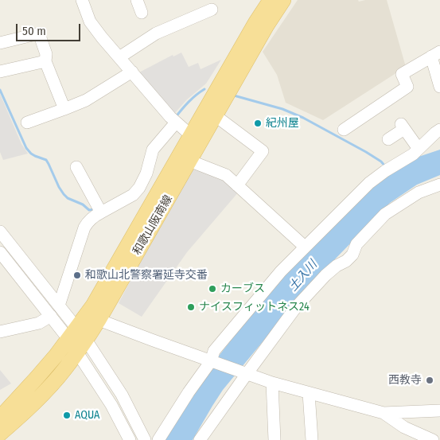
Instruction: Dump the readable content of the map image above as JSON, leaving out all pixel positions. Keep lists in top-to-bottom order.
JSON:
{
  "streets": {
    "main road": ["和歌山阪南線"]
  },
  "water": ["土入川"],
  "places": [
    "紀州屋",
    "和歌山北警察署延寺交番",
    "カーブス",
    "ナイスフィットネス24",
    "西教寺",
    "AQUA"
  ],
  "scale_bar": "50 m"
}
